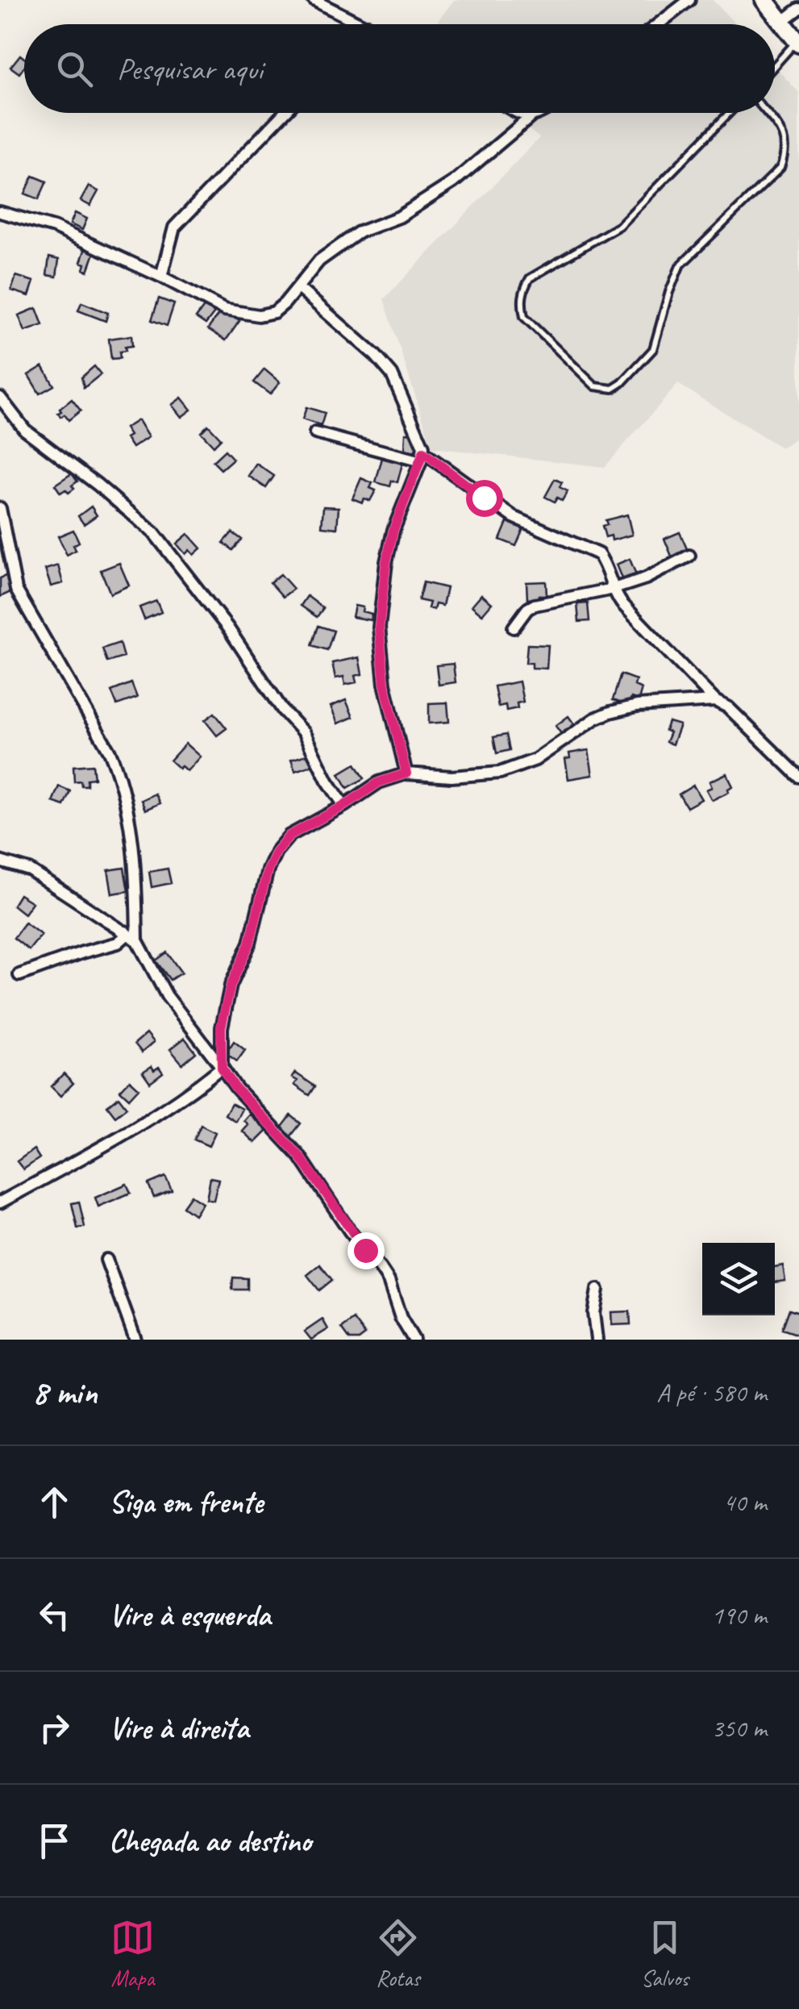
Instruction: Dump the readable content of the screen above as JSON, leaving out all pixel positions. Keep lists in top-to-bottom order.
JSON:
{
  "page": {
    "search": "Pesquisar aqui",
    "heading": ["8 min", "A pé · 580 m"],
    "list": [
      ["Siga em frente", "40 m"],
      ["Vire à esquerda", "190 m"],
      ["Vire à direita", "350 m"],
      "Chegada ao destino"
    ],
    "nav": ["Mapa", "Rotas", "Salvos"]
  }
}
